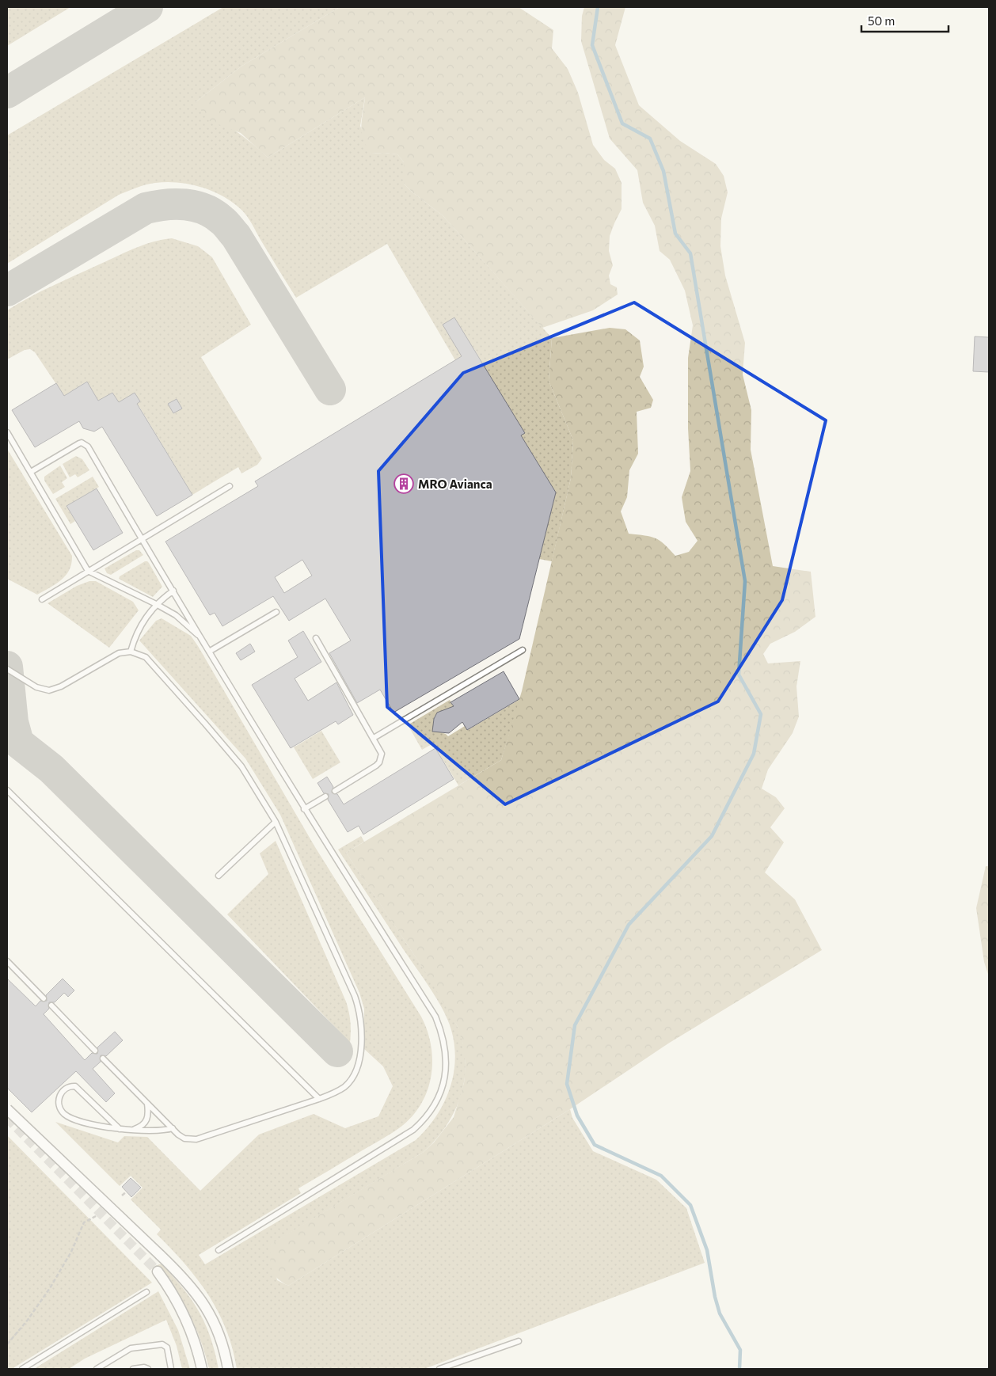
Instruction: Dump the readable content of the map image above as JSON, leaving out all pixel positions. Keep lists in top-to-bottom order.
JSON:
{
  "places": {
    "building": ["MRO Avianca"]
  },
  "scale_bar": "50 m"
}
